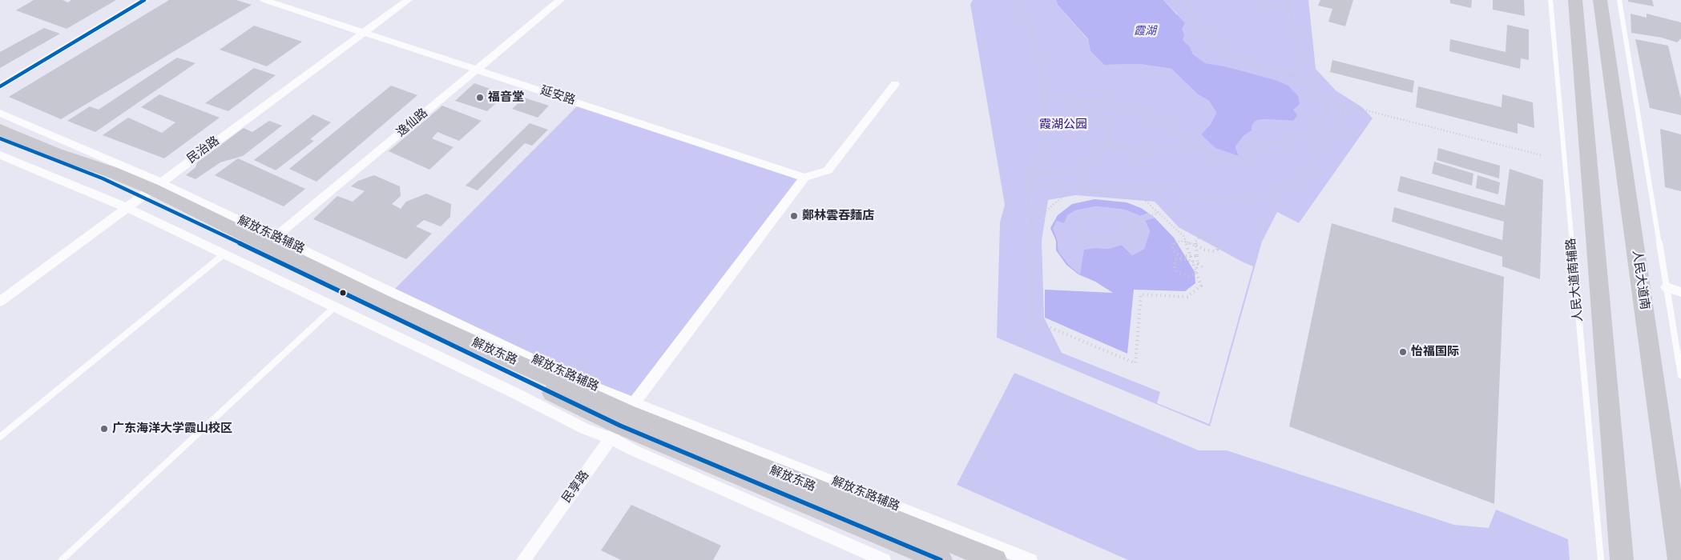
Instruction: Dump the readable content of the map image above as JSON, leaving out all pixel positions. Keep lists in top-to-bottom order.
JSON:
{
  "streets": {
    "main road": ["人民大道南", "解放东路"],
    "street": [
      "延安路",
      "逸仙路",
      "民治路",
      "解放东路辅路",
      "民享路"
    ],
    "lane": ["人民大道南辅路"]
  },
  "crossings": [
    ["延安路", "逸仙路"],
    ["延安路", "民治路"],
    ["延安路", "民享路"],
    ["逸仙路", "解放东路"],
    ["民治路", "解放东路"],
    ["解放东路", "民享路"]
  ],
  "water": ["霞湖"],
  "parks": ["霞湖公园"],
  "places": [
    "福音堂",
    "鄭林雲吞麵店",
    "怡福国际",
    "广东海洋大学霞山校区"
  ]
}
